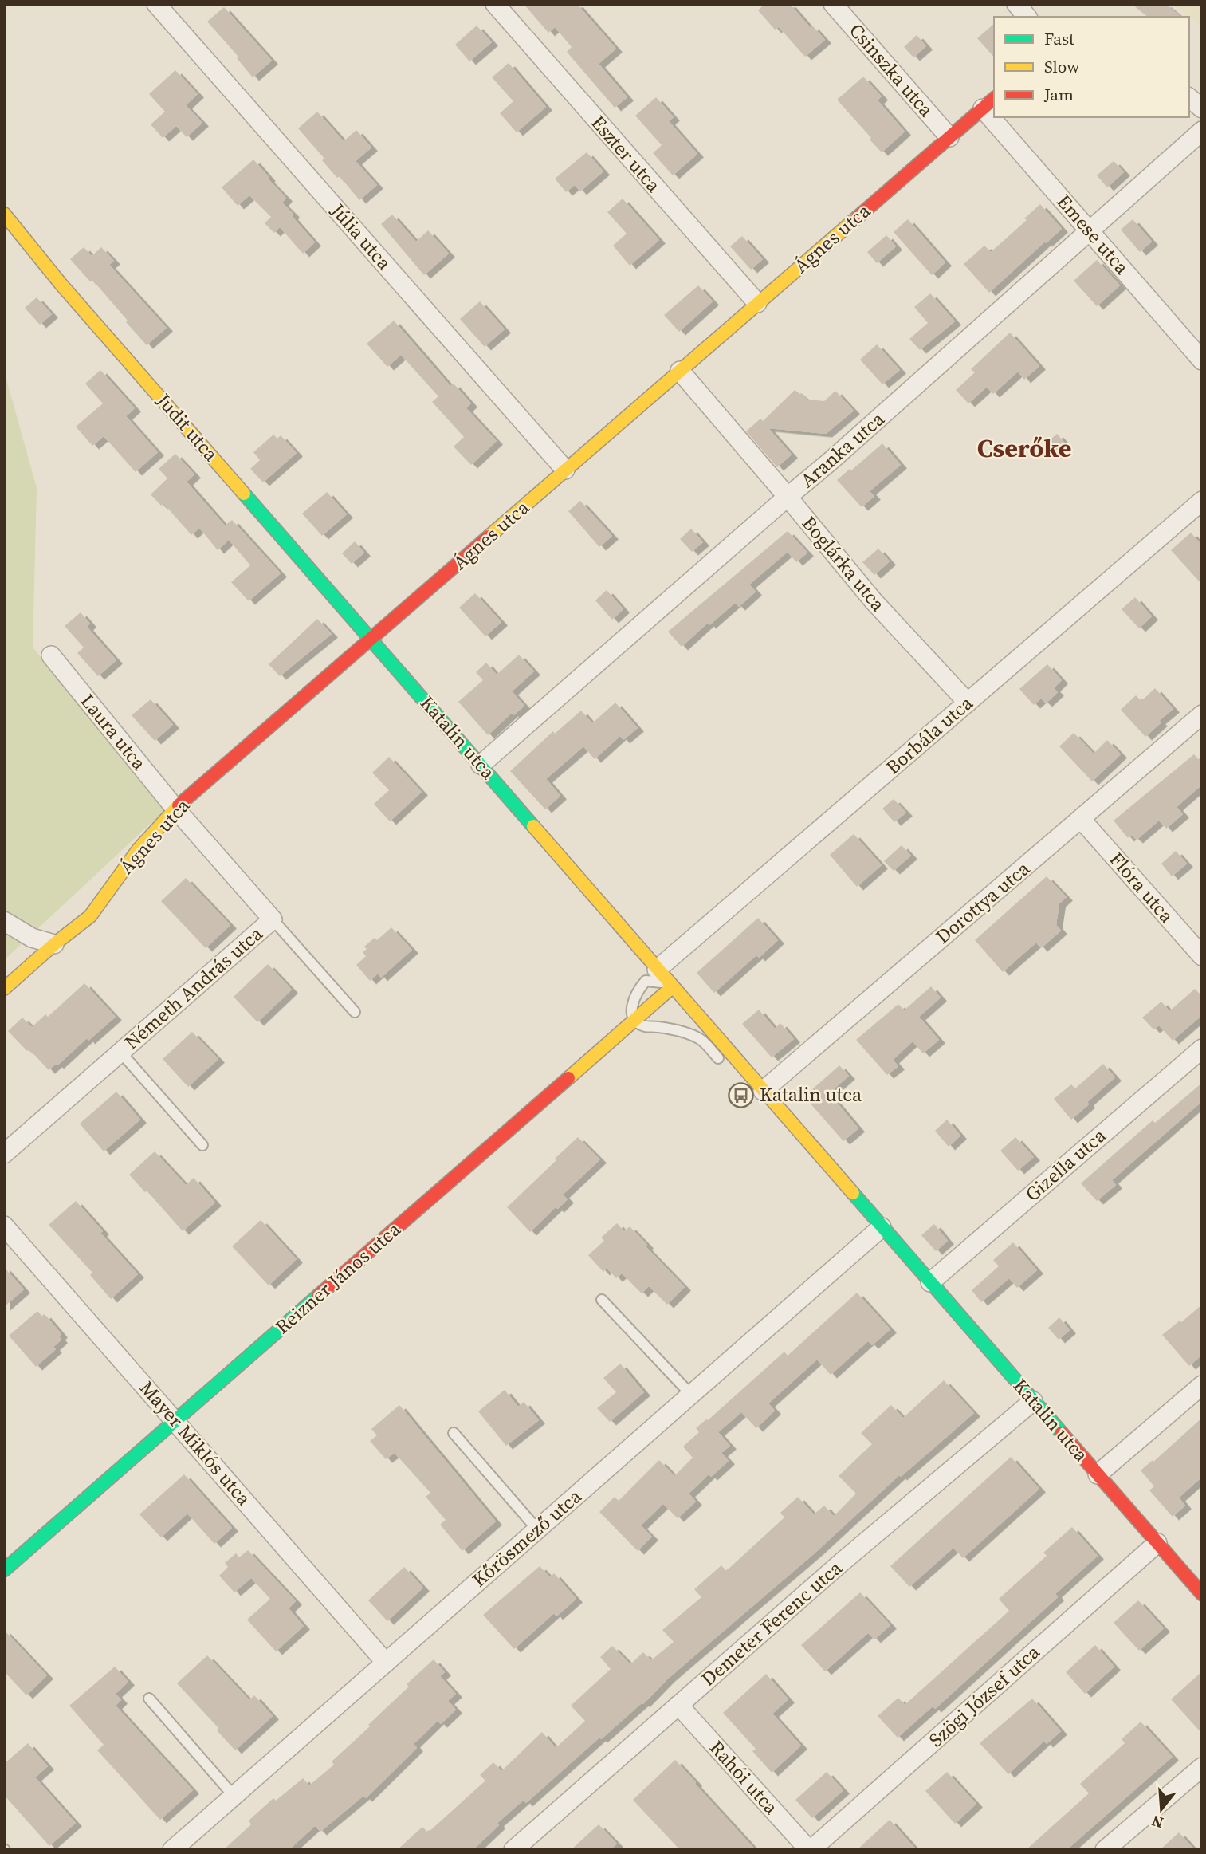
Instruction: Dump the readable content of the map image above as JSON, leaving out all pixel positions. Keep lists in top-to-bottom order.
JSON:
{
  "streets": {
    "street": [
      "Csinszka utca",
      "Eszter utca",
      "Emese utca",
      "Júlia utca",
      "Ágnes utca",
      "Judit utca",
      "Aranka utca",
      "Boglárka utca",
      "Laura utca",
      "Borbála utca",
      "Katalin utca",
      "Flóra utca",
      "Dorottya utca",
      "Németh András utca",
      "Gizella utca",
      "Reizner János utca",
      "Mayer Miklós utca",
      "Kőrösmező utca",
      "Demeter Ferenc utca",
      "Szögi József utca",
      "Rahói utca"
    ]
  },
  "crossings": [
    ["Csinszka utca", "Ágnes utca"],
    ["Eszter utca", "Ágnes utca"],
    ["Emese utca", "Aranka utca"],
    ["Júlia utca", "Ágnes utca"],
    ["Ágnes utca", "Judit utca"],
    ["Ágnes utca", "Boglárka utca"],
    ["Ágnes utca", "Laura utca"],
    ["Ágnes utca", "Katalin utca"],
    ["Ágnes utca", "Németh András utca"],
    ["Judit utca", "Katalin utca"],
    ["Aranka utca", "Boglárka utca"],
    ["Aranka utca", "Katalin utca"],
    ["Boglárka utca", "Borbála utca"],
    ["Laura utca", "Németh András utca"],
    ["Borbála utca", "Katalin utca"],
    ["Katalin utca", "Dorottya utca"],
    ["Katalin utca", "Gizella utca"],
    ["Katalin utca", "Reizner János utca"],
    ["Katalin utca", "Kőrösmező utca"],
    ["Katalin utca", "Demeter Ferenc utca"],
    ["Katalin utca", "Szögi József utca"],
    ["Flóra utca", "Dorottya utca"],
    ["Reizner János utca", "Mayer Miklós utca"],
    ["Mayer Miklós utca", "Kőrösmező utca"],
    ["Demeter Ferenc utca", "Rahói utca"],
    ["Szögi József utca", "Rahói utca"]
  ],
  "districts": ["Cserőke"],
  "places": {
    "bus stop": ["Katalin utca"]
  },
  "legend": ["Fast", "Slow", "Jam"],
  "north": "bottom"
}
